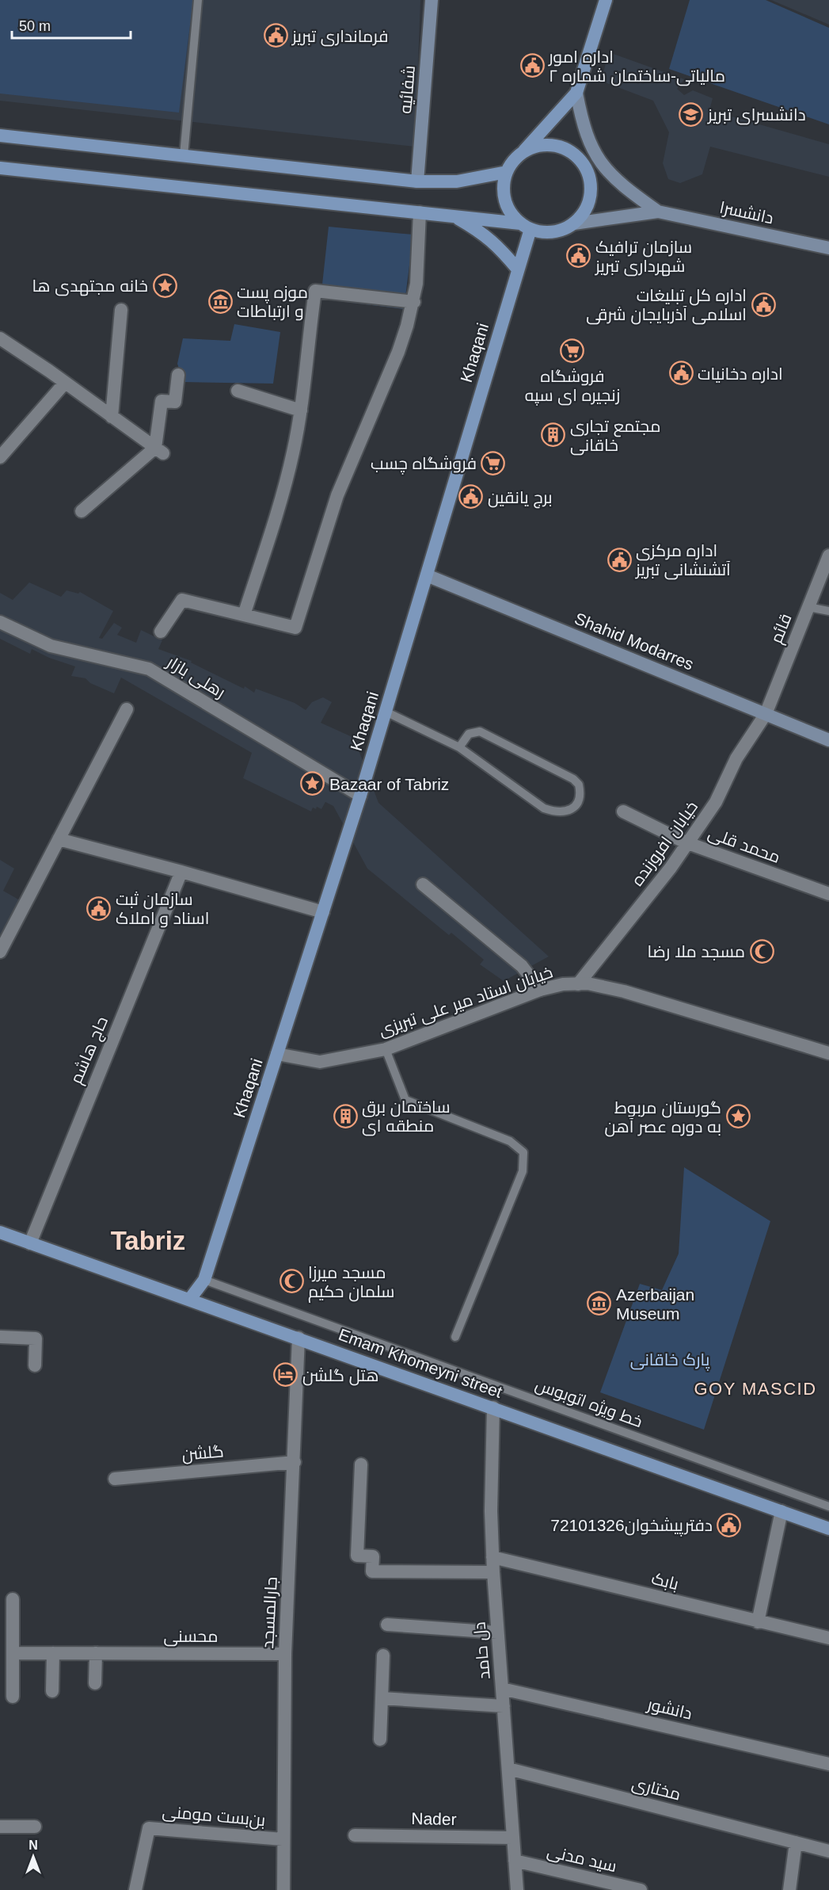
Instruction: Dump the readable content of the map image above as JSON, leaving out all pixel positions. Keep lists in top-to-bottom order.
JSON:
{
  "streets": {
    "main road": [
      "شفائیه",
      "دانشسرا",
      "Khaqani",
      "Shahid Modarres",
      "Emam Khomeyni street"
    ],
    "street": [
      "قائم",
      "رهلی بازار",
      "خیابان افروزنده",
      "محمد قلی",
      "خیابان استاد میر علی تبریزی",
      "حاج هاشم",
      "گلشن",
      "بابک",
      "جارالمسجد",
      "محسنی",
      "دل حامد",
      "دانشور",
      "مختاری",
      "بن‌بست مومنی",
      "Nader",
      "سید مدنی"
    ],
    "lane": ["خط ویژه اتوبوس"]
  },
  "crossings": [
    ["Khaqani", "Shahid Modarres"],
    ["Khaqani", "رهلی بازار"],
    ["Khaqani", "خیابان استاد میر علی تبریزی"],
    ["Khaqani", "Emam Khomeyni street"],
    ["Khaqani", "خط ویژه اتوبوس"],
    ["قائم", "Shahid Modarres"],
    ["قائم", "خیابان افروزنده"],
    ["Shahid Modarres", "خیابان افروزنده"],
    ["خیابان افروزنده", "محمد قلی"],
    ["خیابان افروزنده", "خیابان استاد میر علی تبریزی"],
    ["حاج هاشم", "Emam Khomeyni street"],
    ["Emam Khomeyni street", "جارالمسجد"],
    ["Emam Khomeyni street", "دل حامد"],
    ["گلشن", "جارالمسجد"],
    ["بابک", "دل حامد"],
    ["جارالمسجد", "محسنی"],
    ["جارالمسجد", "بن‌بست مومنی"],
    ["دل حامد", "دانشور"],
    ["دل حامد", "مختاری"],
    ["دل حامد", "Nader"],
    ["دل حامد", "سید مدنی"]
  ],
  "districts": ["Tabriz", "GOY MASCID"],
  "parks": ["پارک خاقانی"],
  "places": {
    "public building": [
      "فرمانداری تبریز",
      "اداره امور مالیاتی-ساختمان شماره ۲",
      "سازمان ترافیک شهرداری تبریز",
      "اداره کل تبلیغات اسلامی آذربایجان شرقی",
      "اداره دخانیات",
      "برج یانقین",
      "اداره مرکزی آتشنشانی تبریز",
      "سازمان ثبت اسناد و املاک",
      "دفترپیشخوان72101326"
    ],
    "school or university": ["دانشسرای تبریز"],
    "place": ["خانه مجتهدی ها", "Bazaar of Tabriz", "گورستان مربوط به دوره عصر آهن"],
    "museum": ["موزه پست و ارتباطات", "Azerbaijan Museum"],
    "supermarket": ["فروشگاه زنجیره ای سپه", "فروشگاه چسب"],
    "building": ["مجتمع تجاری خاقانی", "ساختمان برق منطقه ای"],
    "mosque": ["مسجد ملا رضا", "مسجد میرزا سلمان حکیم"],
    "hotel": ["هتل گلشن"]
  },
  "scale_bar": "50 m",
  "north": "top"
}
